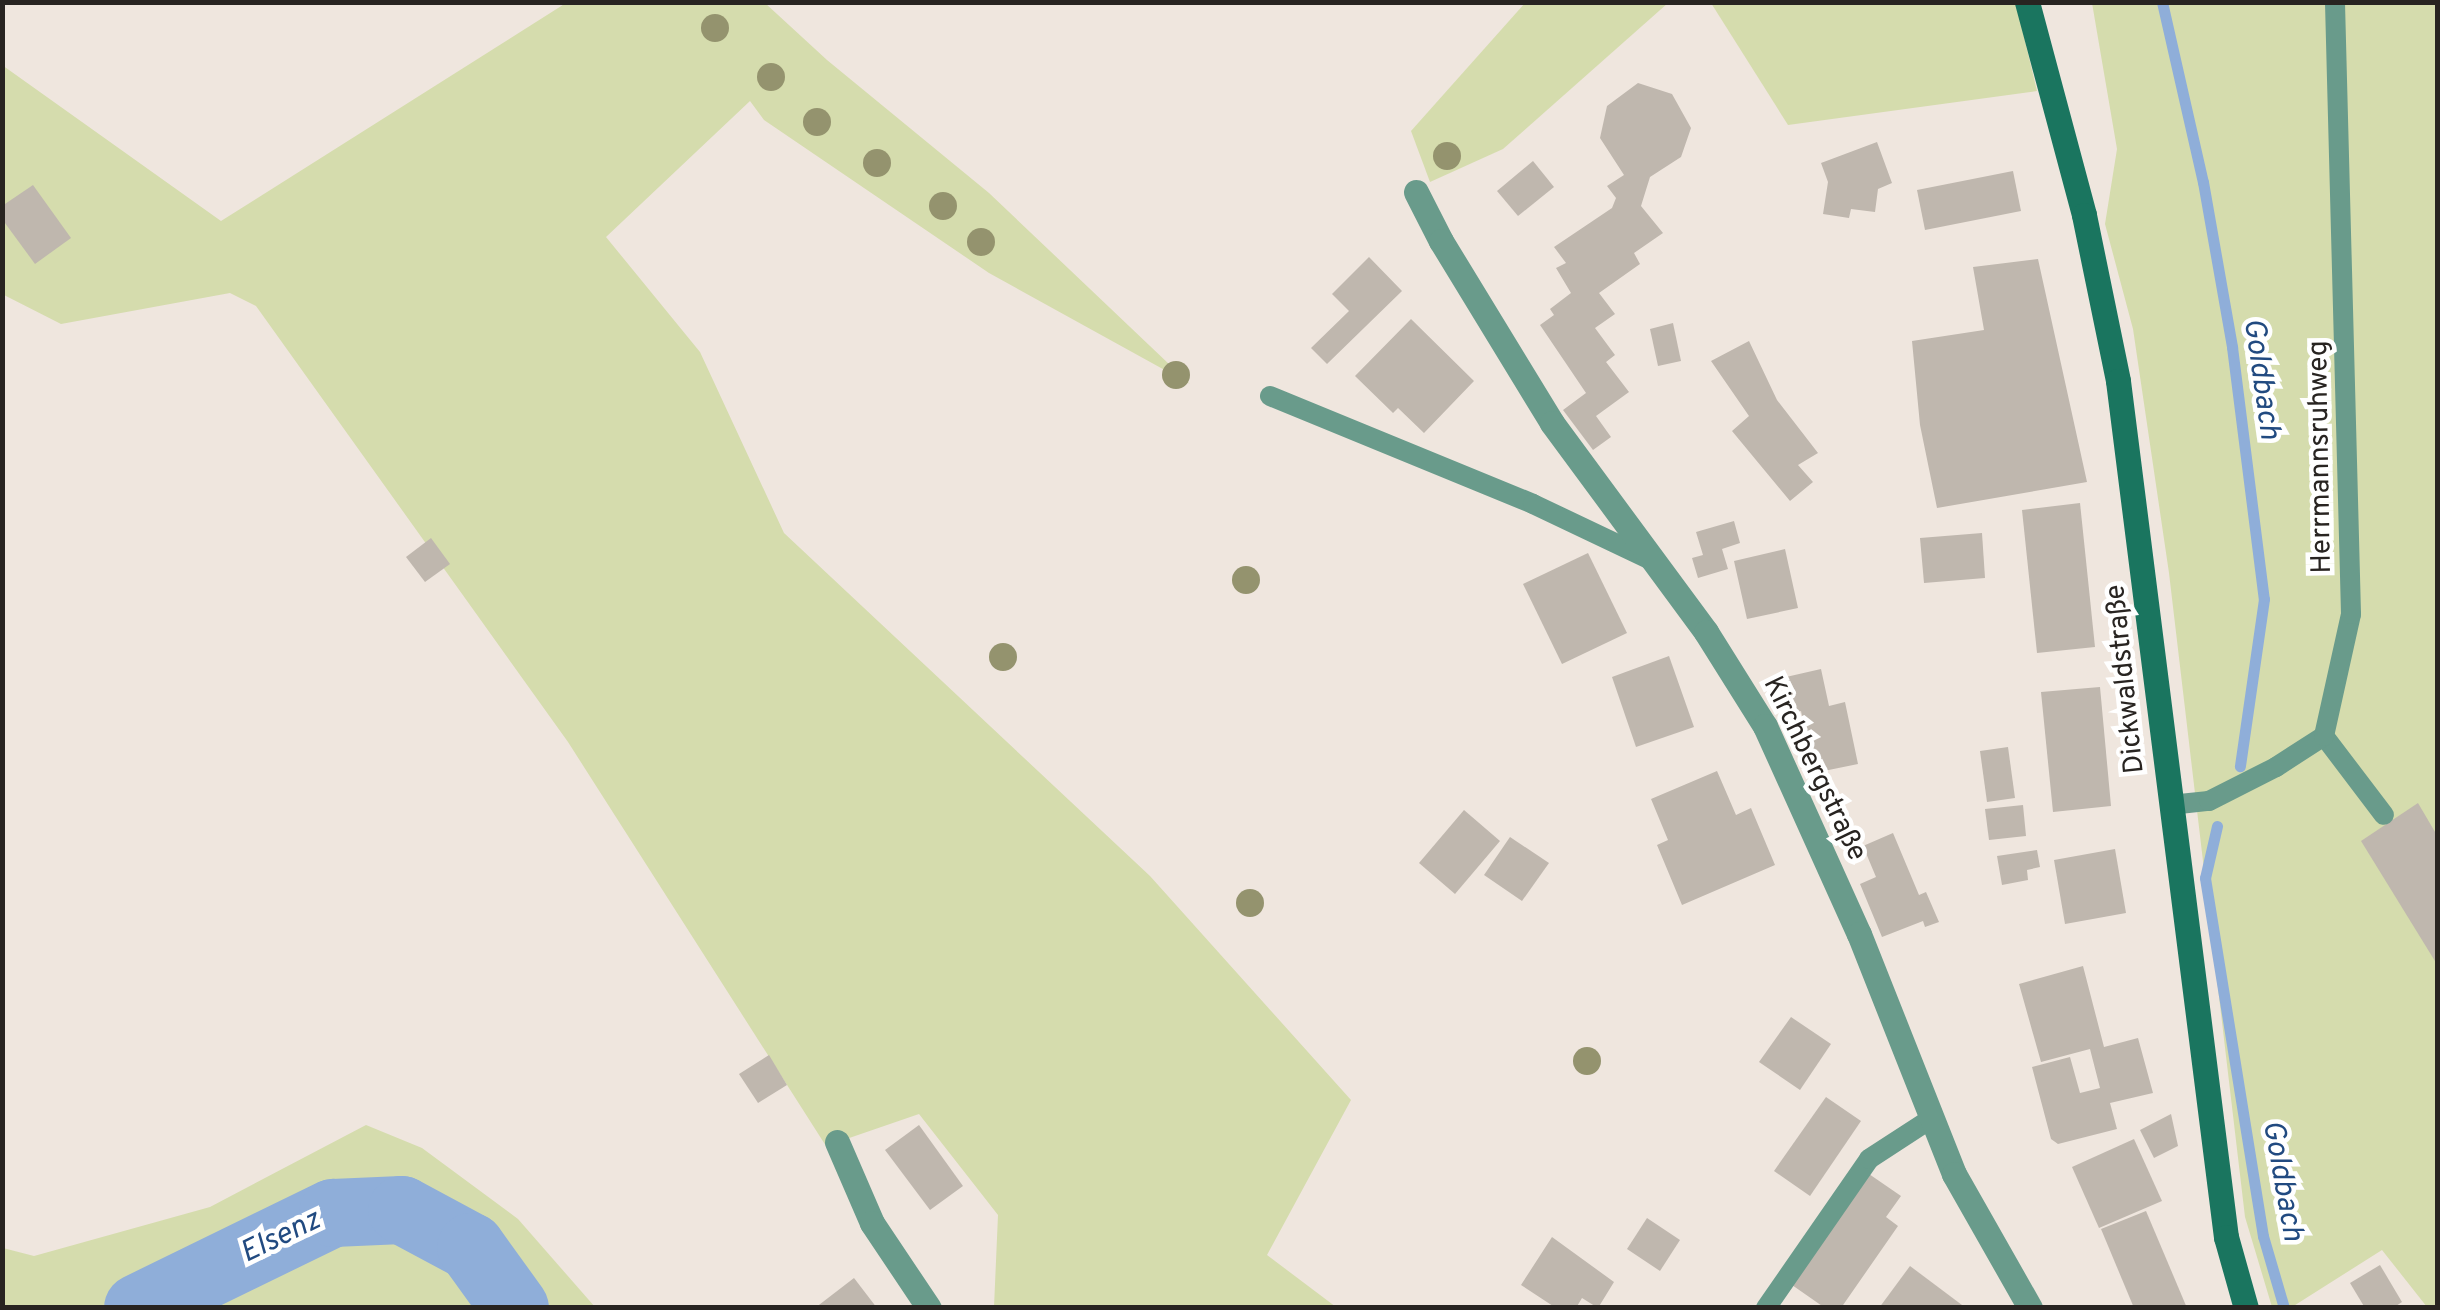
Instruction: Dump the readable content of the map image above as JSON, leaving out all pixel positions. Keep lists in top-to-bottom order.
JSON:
{
  "streets": {
    "street": ["Dickwaldstraße", "Kirchbergstraße"],
    "lane": ["Herrmannsruhweg"]
  },
  "water": ["Goldbach", "Elsenz"]
}
